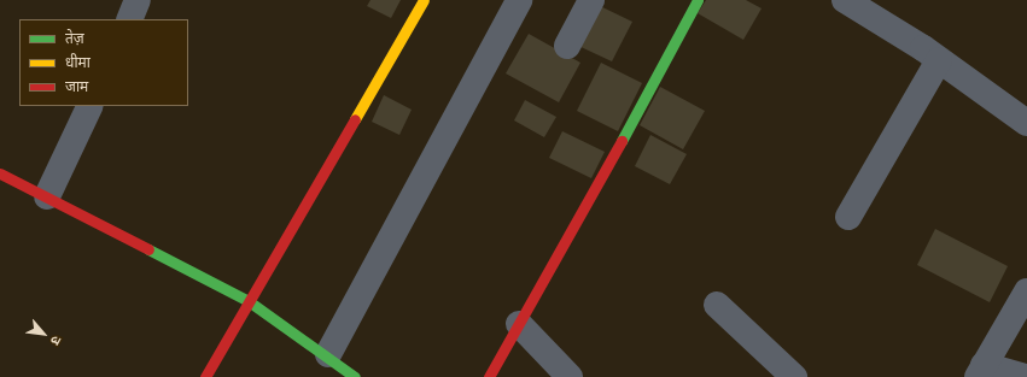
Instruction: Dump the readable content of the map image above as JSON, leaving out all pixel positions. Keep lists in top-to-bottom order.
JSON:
{
  "legend": ["तेज़", "धीमा", "जाम"],
  "north": "bottom right"
}
